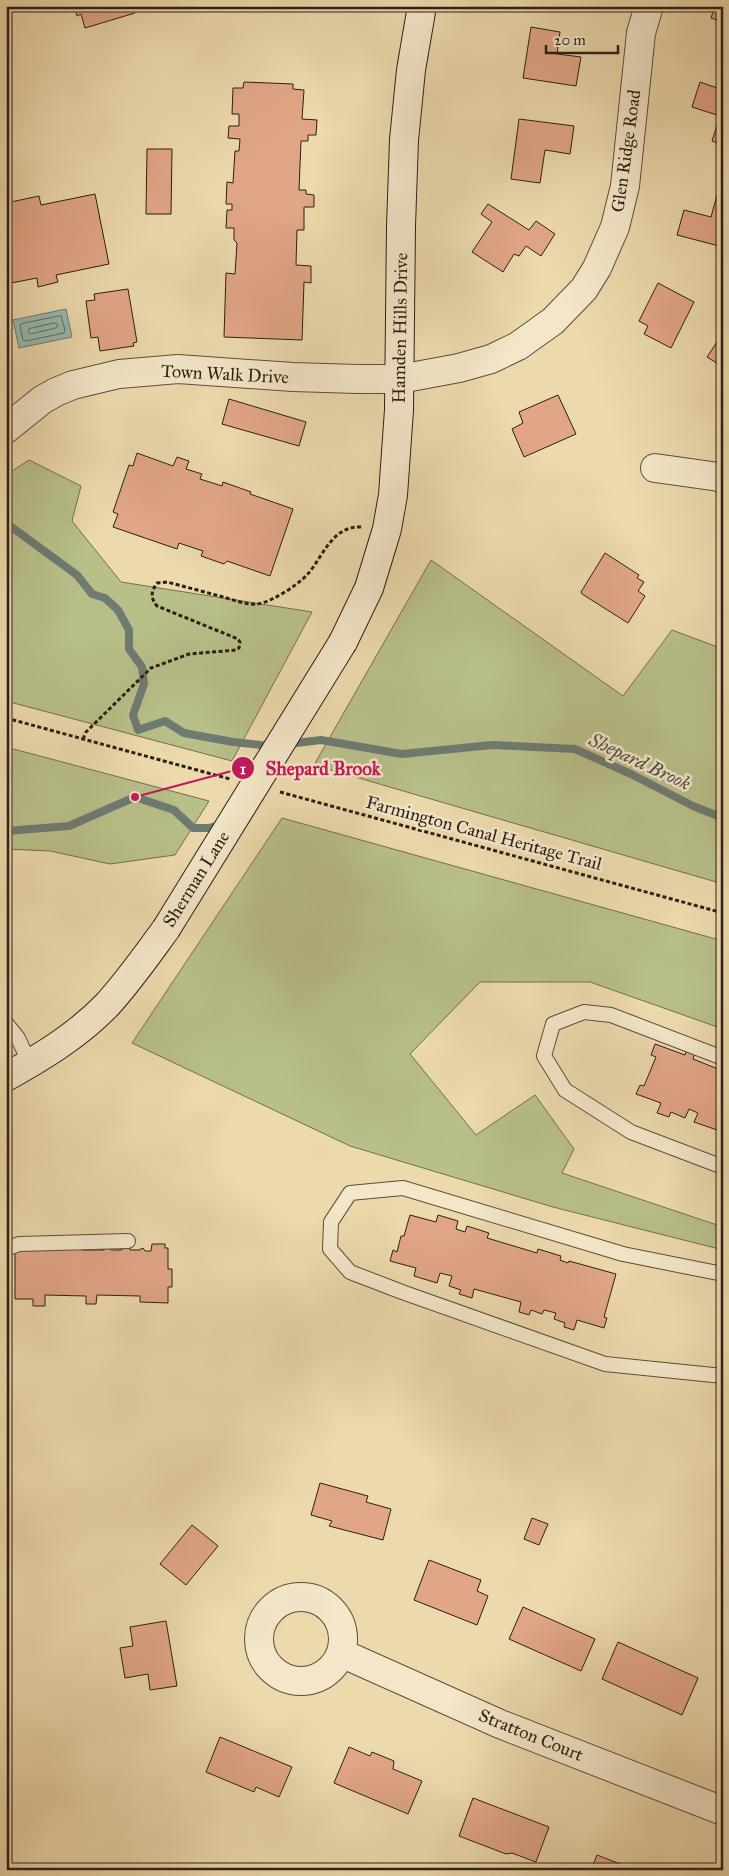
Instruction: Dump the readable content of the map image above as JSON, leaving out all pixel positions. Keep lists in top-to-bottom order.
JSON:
{
  "streets": {
    "street": [
      "Glen Ridge Road",
      "Hamden Hills Drive",
      "Town Walk Drive",
      "Sherman Lane",
      "Stratton Court"
    ],
    "path": ["Farmington Canal Heritage Trail"]
  },
  "crossings": [
    ["Glen Ridge Road", "Hamden Hills Drive"],
    ["Glen Ridge Road", "Town Walk Drive"],
    ["Hamden Hills Drive", "Town Walk Drive"],
    ["Hamden Hills Drive", "Sherman Lane"]
  ],
  "water": ["Shepard Brook"],
  "places": ["Shepard Brook"],
  "scale_bar": "20 m"
}
